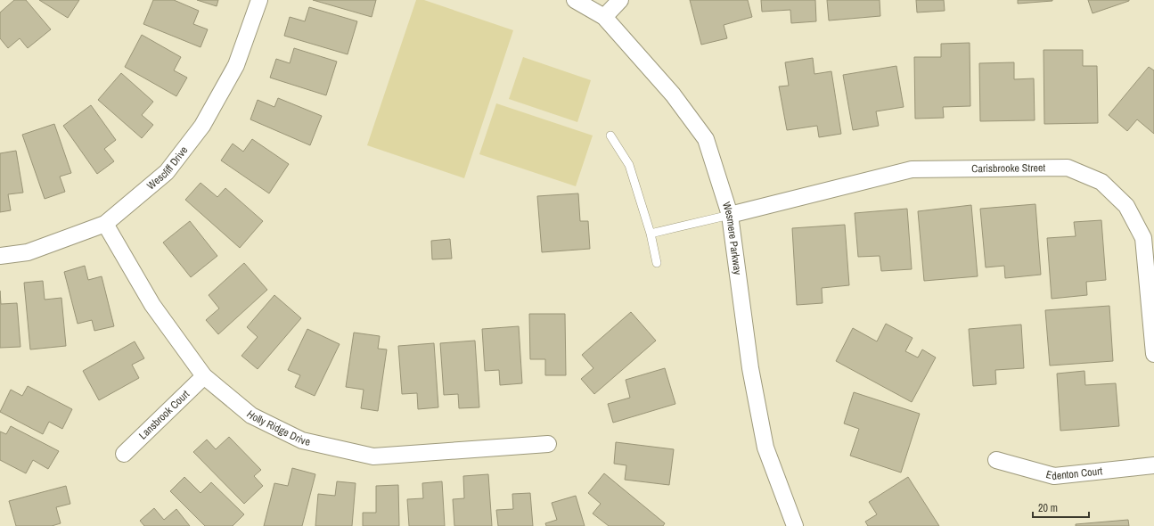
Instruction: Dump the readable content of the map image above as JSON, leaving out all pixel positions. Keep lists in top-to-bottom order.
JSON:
{
  "streets": {
    "street": [
      "Wescliff Drive",
      "Carisbrooke Street",
      "Wesmere Parkway",
      "Lansbrook Court",
      "Holly Ridge Drive",
      "Edenton Court"
    ]
  },
  "crossings": [
    ["Wescliff Drive", "Holly Ridge Drive"],
    ["Carisbrooke Street", "Wesmere Parkway"],
    ["Lansbrook Court", "Holly Ridge Drive"]
  ],
  "scale_bar": "20 m"
}
